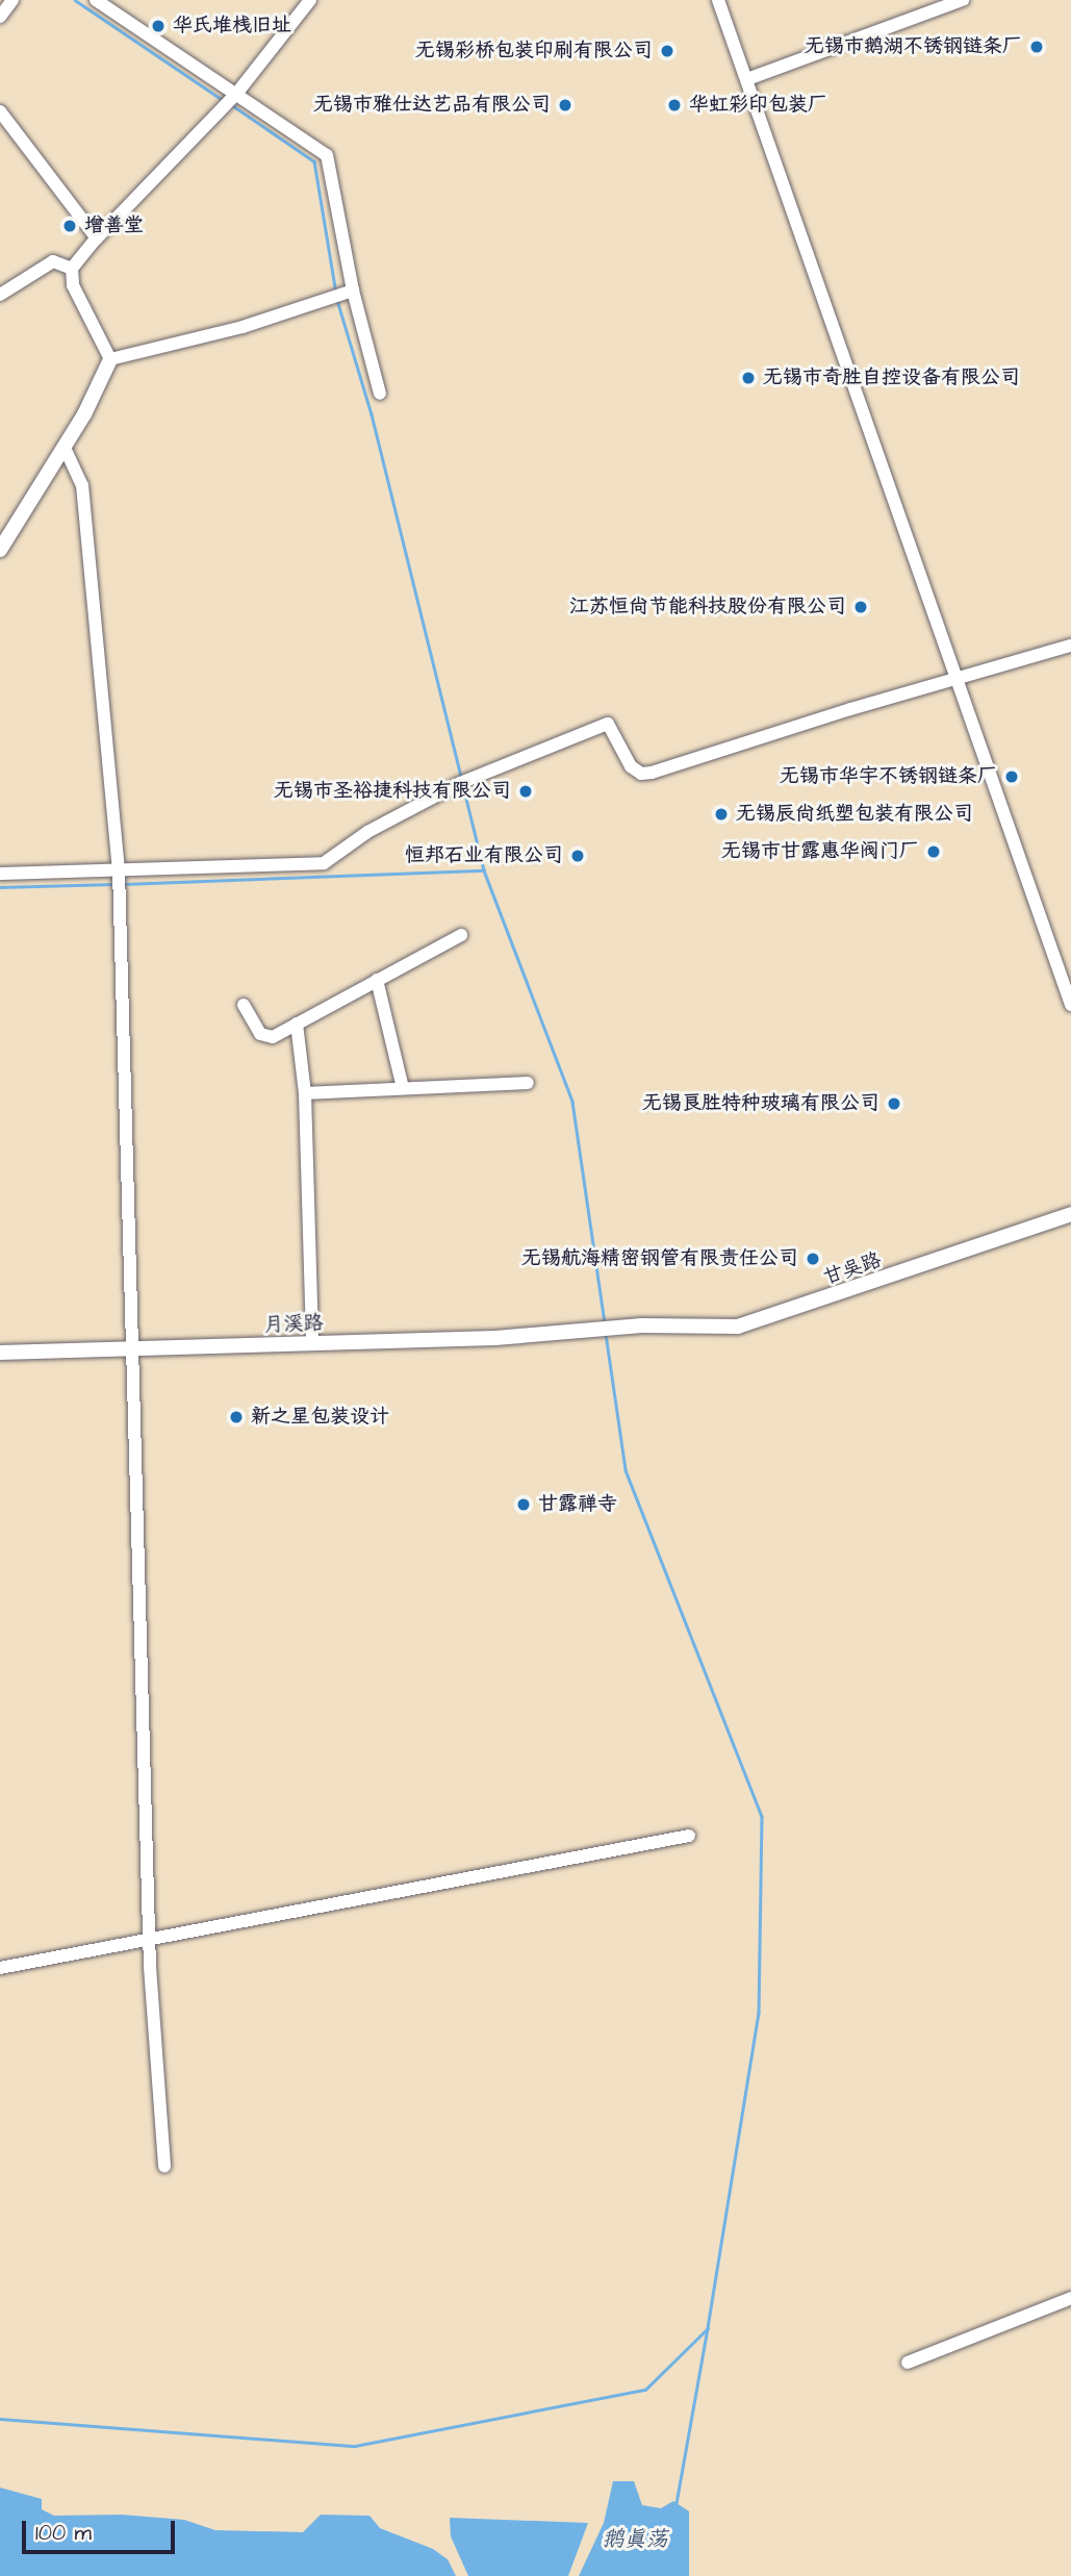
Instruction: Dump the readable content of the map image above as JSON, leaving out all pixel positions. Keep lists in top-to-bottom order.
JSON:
{
  "streets": {
    "street": ["甘吴路", "月溪路"]
  },
  "crossings": [
    ["甘吴路", "月溪路"]
  ],
  "water": ["鹅真荡"],
  "places": [
    "华氏堆栈旧址",
    "无锡市鹅湖不锈钢链条厂",
    "无锡彩桥包装印刷有限公司",
    "无锡市雅仕达艺品有限公司",
    "华虹彩印包装厂",
    "增善堂",
    "无锡市奇胜自控设备有限公司",
    "江苏恒尚节能科技股份有限公司",
    "无锡市华宇不锈钢链条厂",
    "无锡市圣裕捷科技有限公司",
    "无锡辰尚纸塑包装有限公司",
    "无锡市甘露惠华阀门厂",
    "恒邦石业有限公司",
    "无锡良胜特种玻璃有限公司",
    "无锡航海精密钢管有限责任公司",
    "新之星包装设计",
    "甘露禅寺"
  ],
  "scale_bar": "100 m"
}
